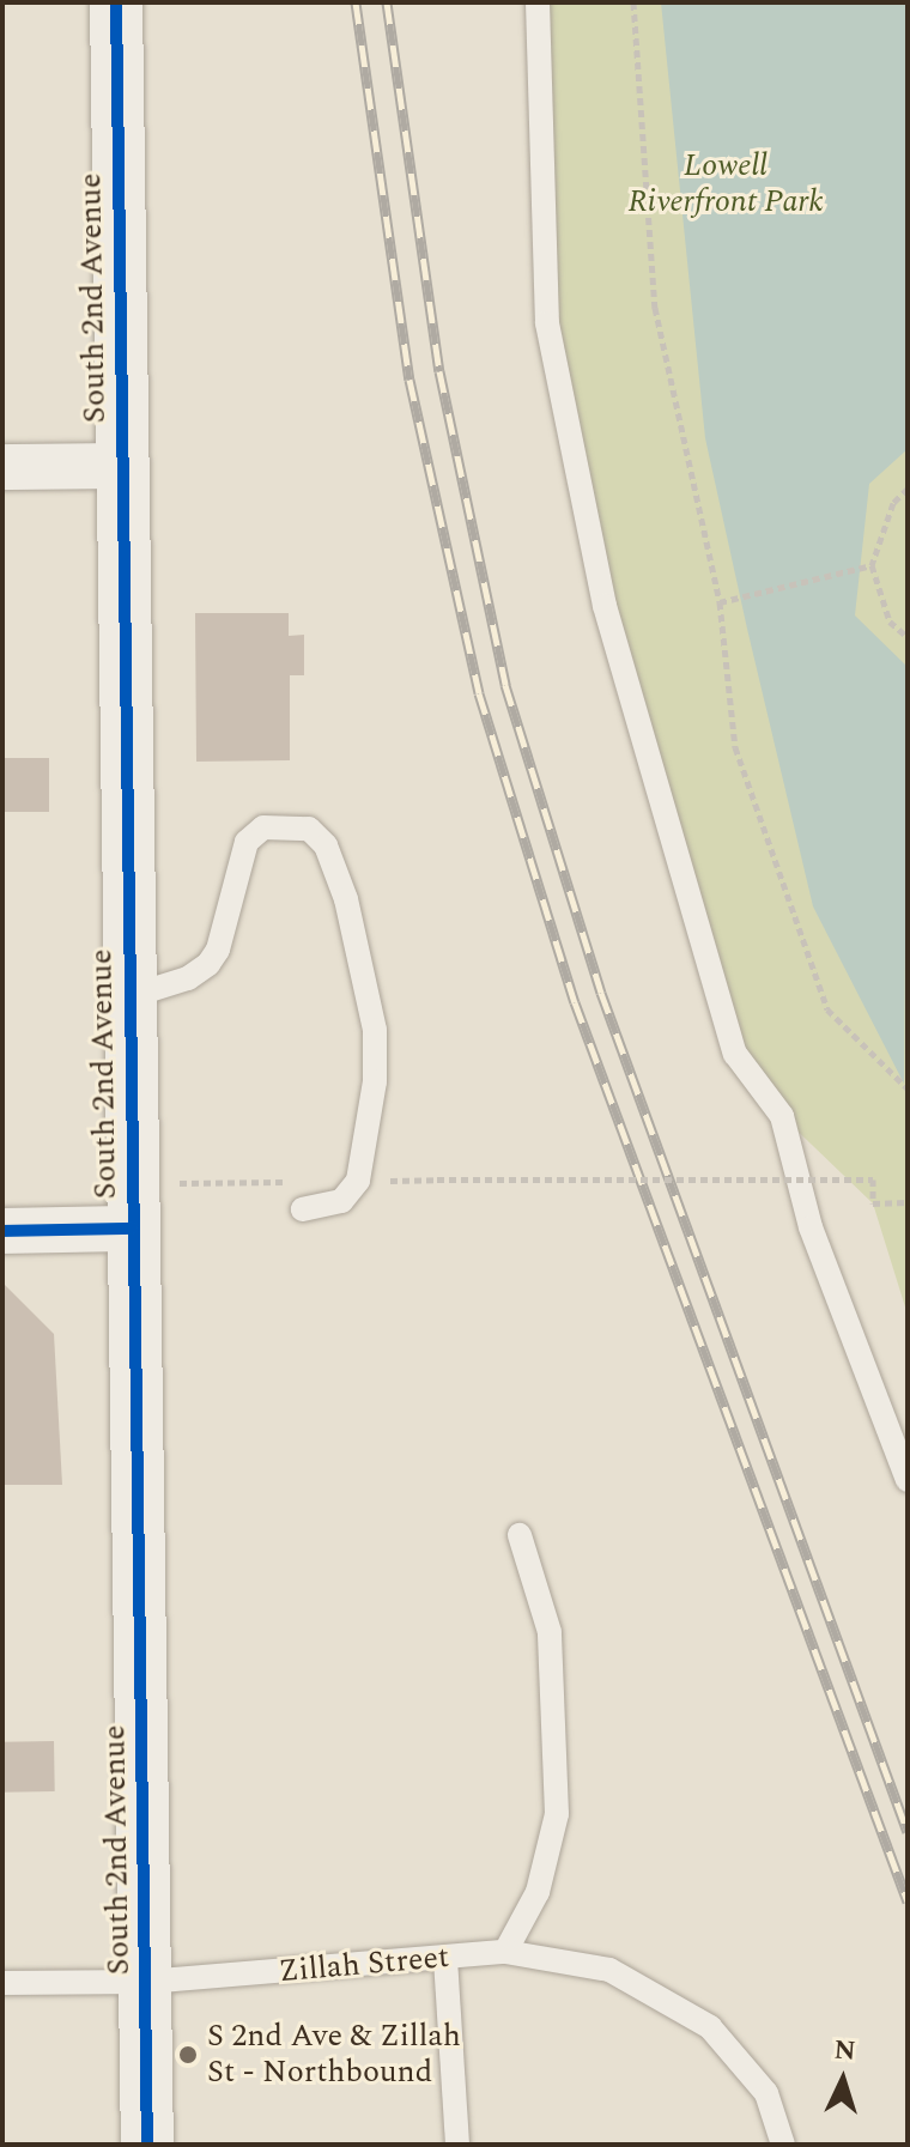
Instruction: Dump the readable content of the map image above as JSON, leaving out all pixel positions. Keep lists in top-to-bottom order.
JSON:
{
  "streets": {
    "street": ["South 2nd Avenue"],
    "lane": ["Zillah Street"]
  },
  "crossings": [
    ["South 2nd Avenue", "Zillah Street"]
  ],
  "parks": ["Lowell Riverfront Park"],
  "places": ["S 2nd Ave & Zillah St - Northbound"],
  "north": "top"
}
